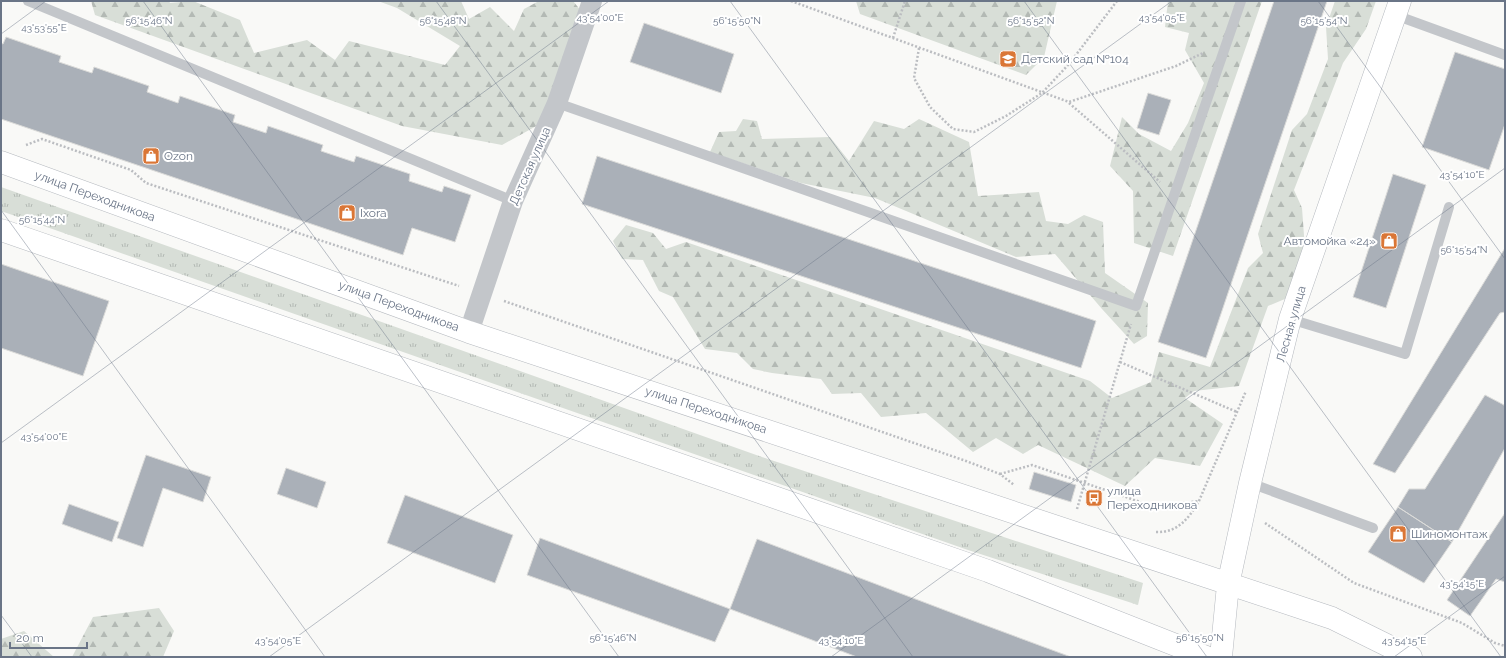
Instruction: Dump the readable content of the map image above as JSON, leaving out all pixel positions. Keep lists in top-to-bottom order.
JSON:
{
  "streets": {
    "main road": ["улица Переходникова", "Лесная улица"],
    "street": ["Детская улица"]
  },
  "crossings": [
    ["Детская улица", "улица Переходникова"],
    ["улица Переходникова", "Лесная улица"]
  ],
  "places": {
    "school or university": ["Детский сад №104"],
    "shop": [
      "Ozon",
      "Ixora",
      "Автомойка «24»",
      "Шиномонтаж"
    ],
    "bus stop": ["улица Переходникова"]
  },
  "scale_bar": "20 m",
  "coordinates": [
    "43°54'00\"E",
    "43°54'05\"E",
    "56°15'46\"N",
    "56°15'48\"N",
    "56°15'50\"N",
    "56°15'52\"N",
    "56°15'54\"N",
    "43°53'55\"E",
    "43°54'10\"E",
    "56°15'44\"N",
    "43°54'15\"E"
  ]
}
